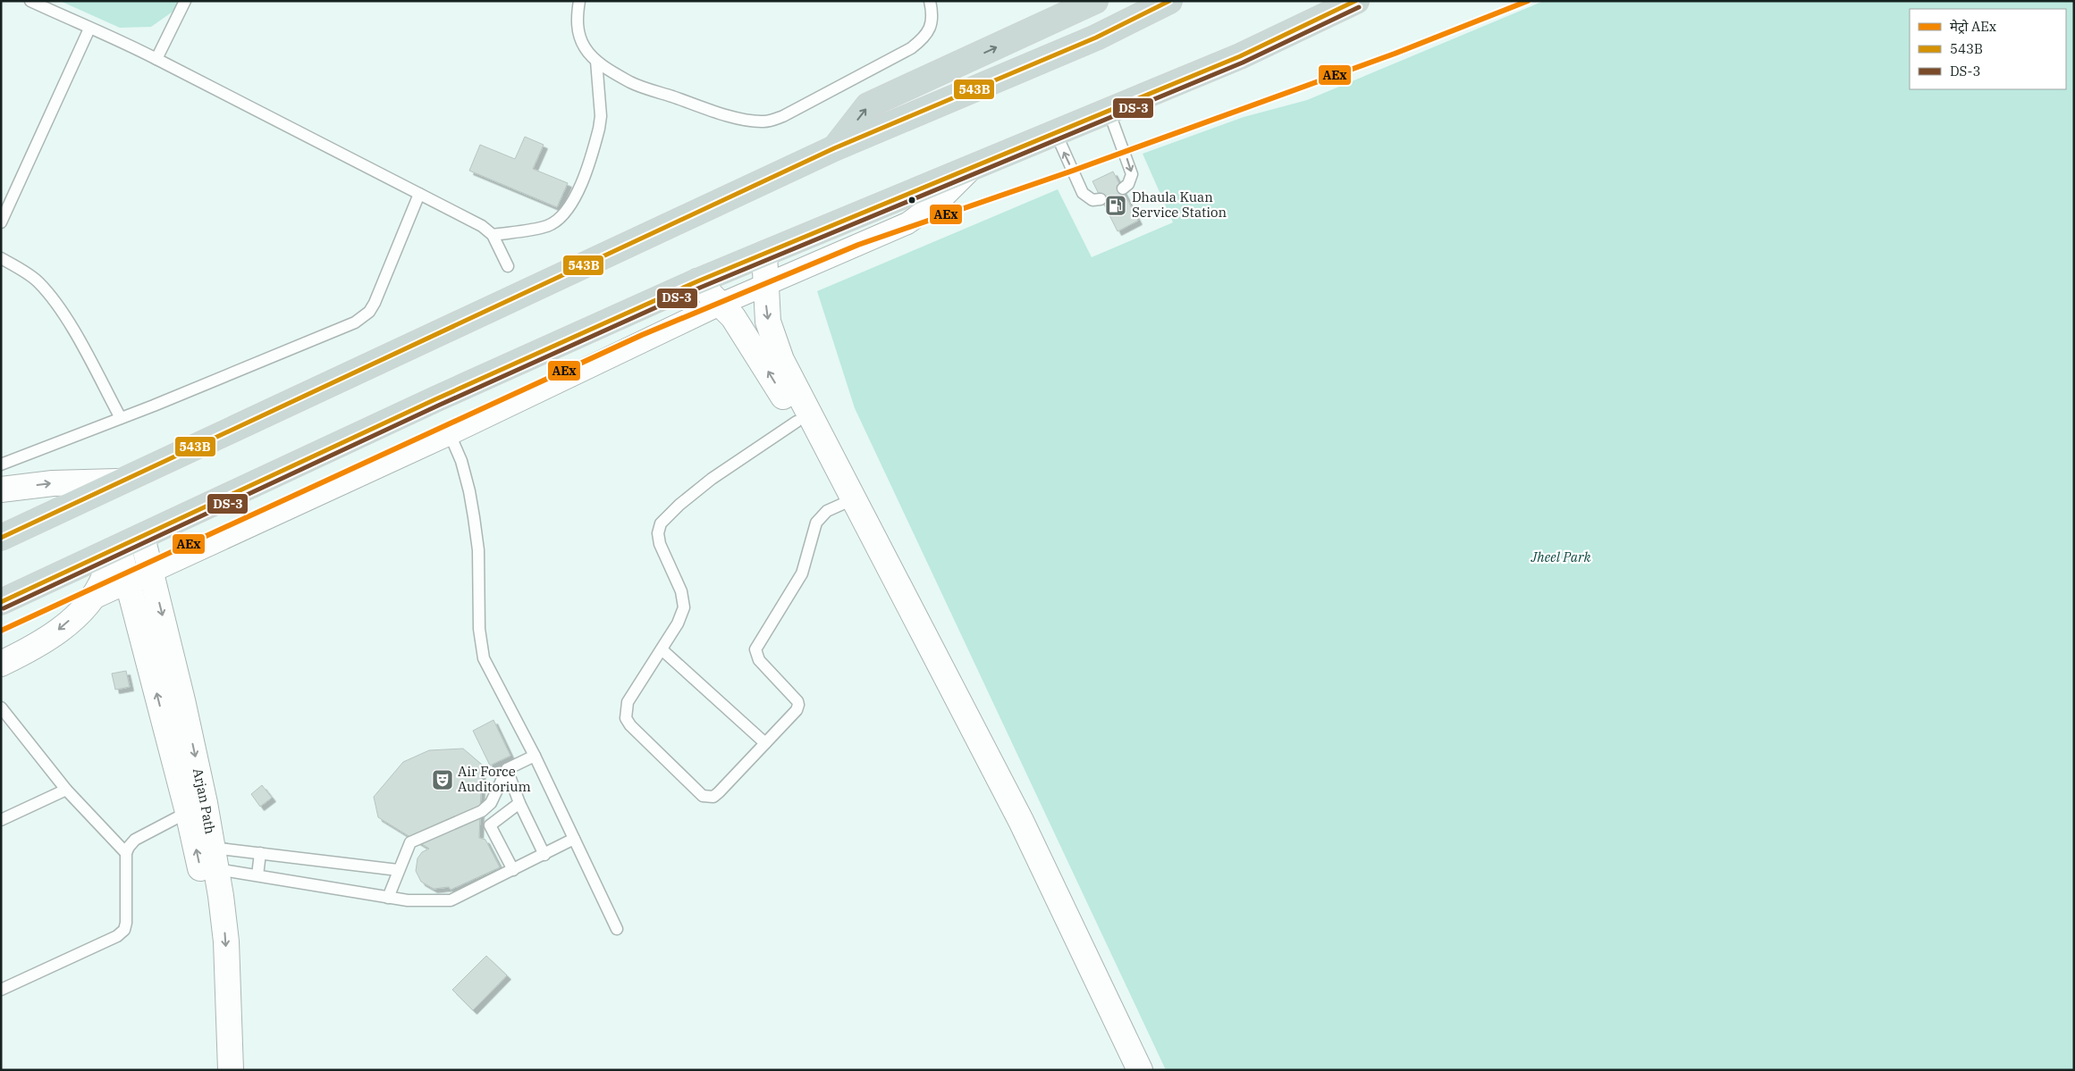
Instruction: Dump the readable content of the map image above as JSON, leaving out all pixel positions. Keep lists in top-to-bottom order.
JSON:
{
  "streets": {
    "main road": ["Arjan Path"]
  },
  "parks": ["Jheel Park"],
  "places": {
    "fuel station": ["Dhaula Kuan Service Station"],
    "theatre": ["Air Force Auditorium"]
  },
  "lines": ["metro line AEx", "transit line 543B", "transit line DS-3"],
  "legend": ["मेट्रो AEx", "543B", "DS-3"]
}
